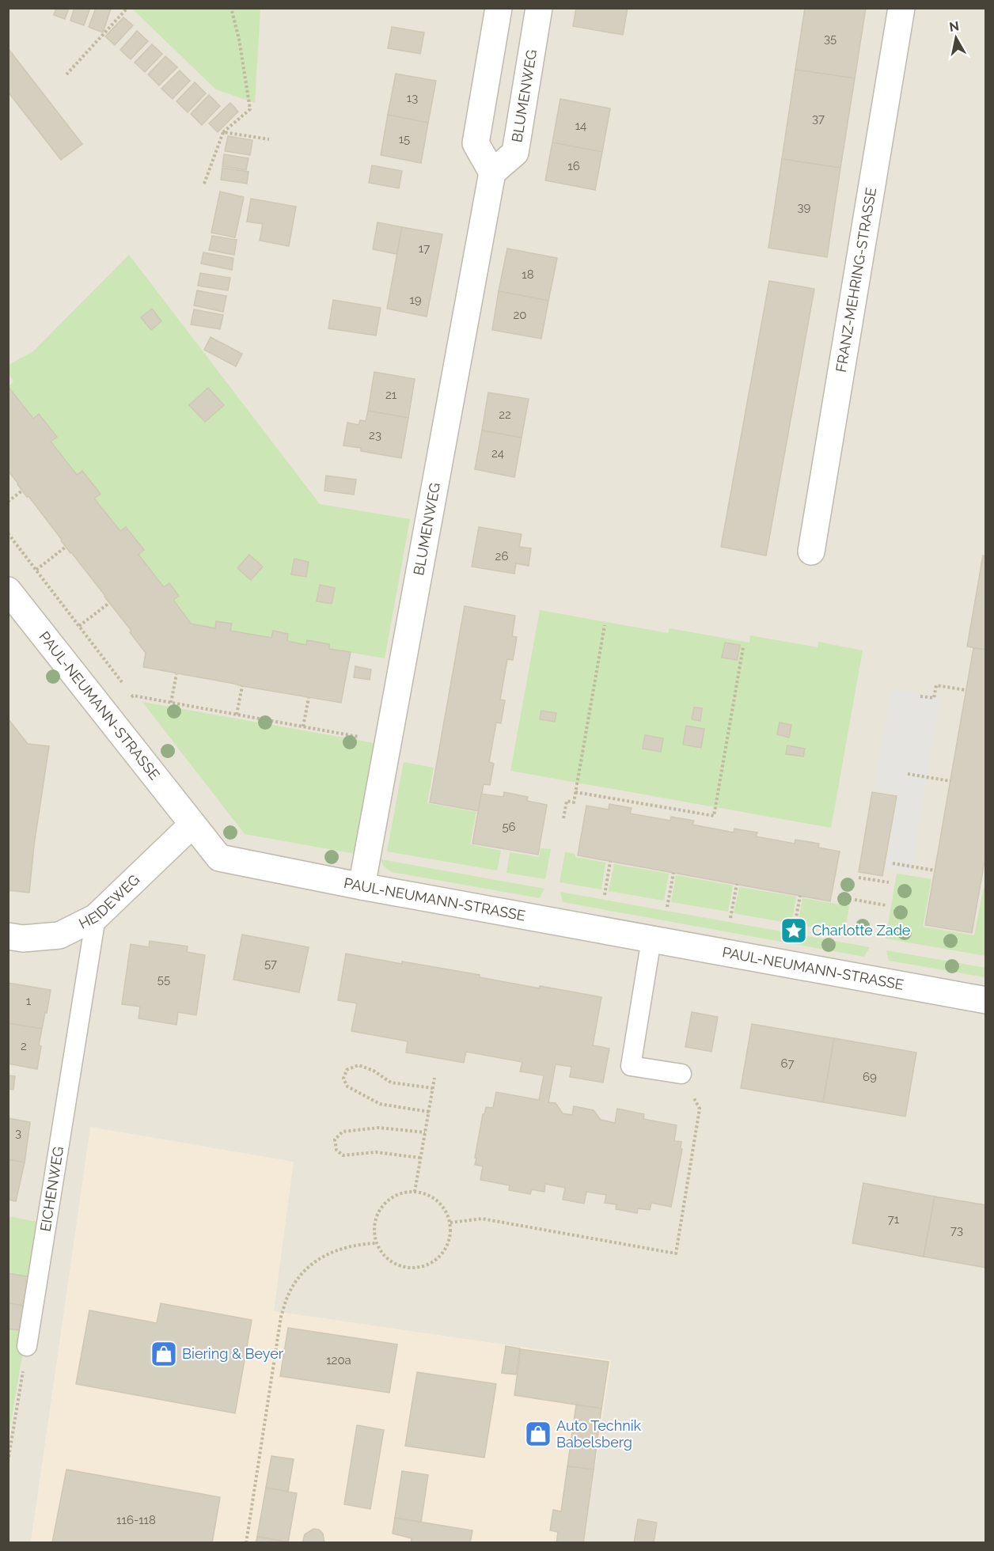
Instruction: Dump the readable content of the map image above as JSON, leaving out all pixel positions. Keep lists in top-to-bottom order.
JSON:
{
  "streets": {
    "street": [
      "BLUMENWEG",
      "FRANZ-MEHRING-STRASSE",
      "PAUL-NEUMANN-STRASSE",
      "HEIDEWEG"
    ],
    "lane": ["EICHENWEG"]
  },
  "crossings": [
    ["BLUMENWEG", "PAUL-NEUMANN-STRASSE"],
    ["PAUL-NEUMANN-STRASSE", "HEIDEWEG"],
    ["HEIDEWEG", "EICHENWEG"]
  ],
  "places": {
    "place": ["Charlotte Zade"],
    "shop": ["Biering & Beyer", "Auto Technik Babelsberg"]
  },
  "house_numbers": [
    "35",
    "13",
    "37",
    "14",
    "15",
    "16",
    "39",
    "17",
    "18",
    "19",
    "20",
    "21",
    "22",
    "23",
    "24",
    "26",
    "56",
    "57",
    "55",
    "1",
    "2",
    "67",
    "69",
    "3",
    "71",
    "73",
    "120a",
    "116-118"
  ],
  "north": "top"
}
